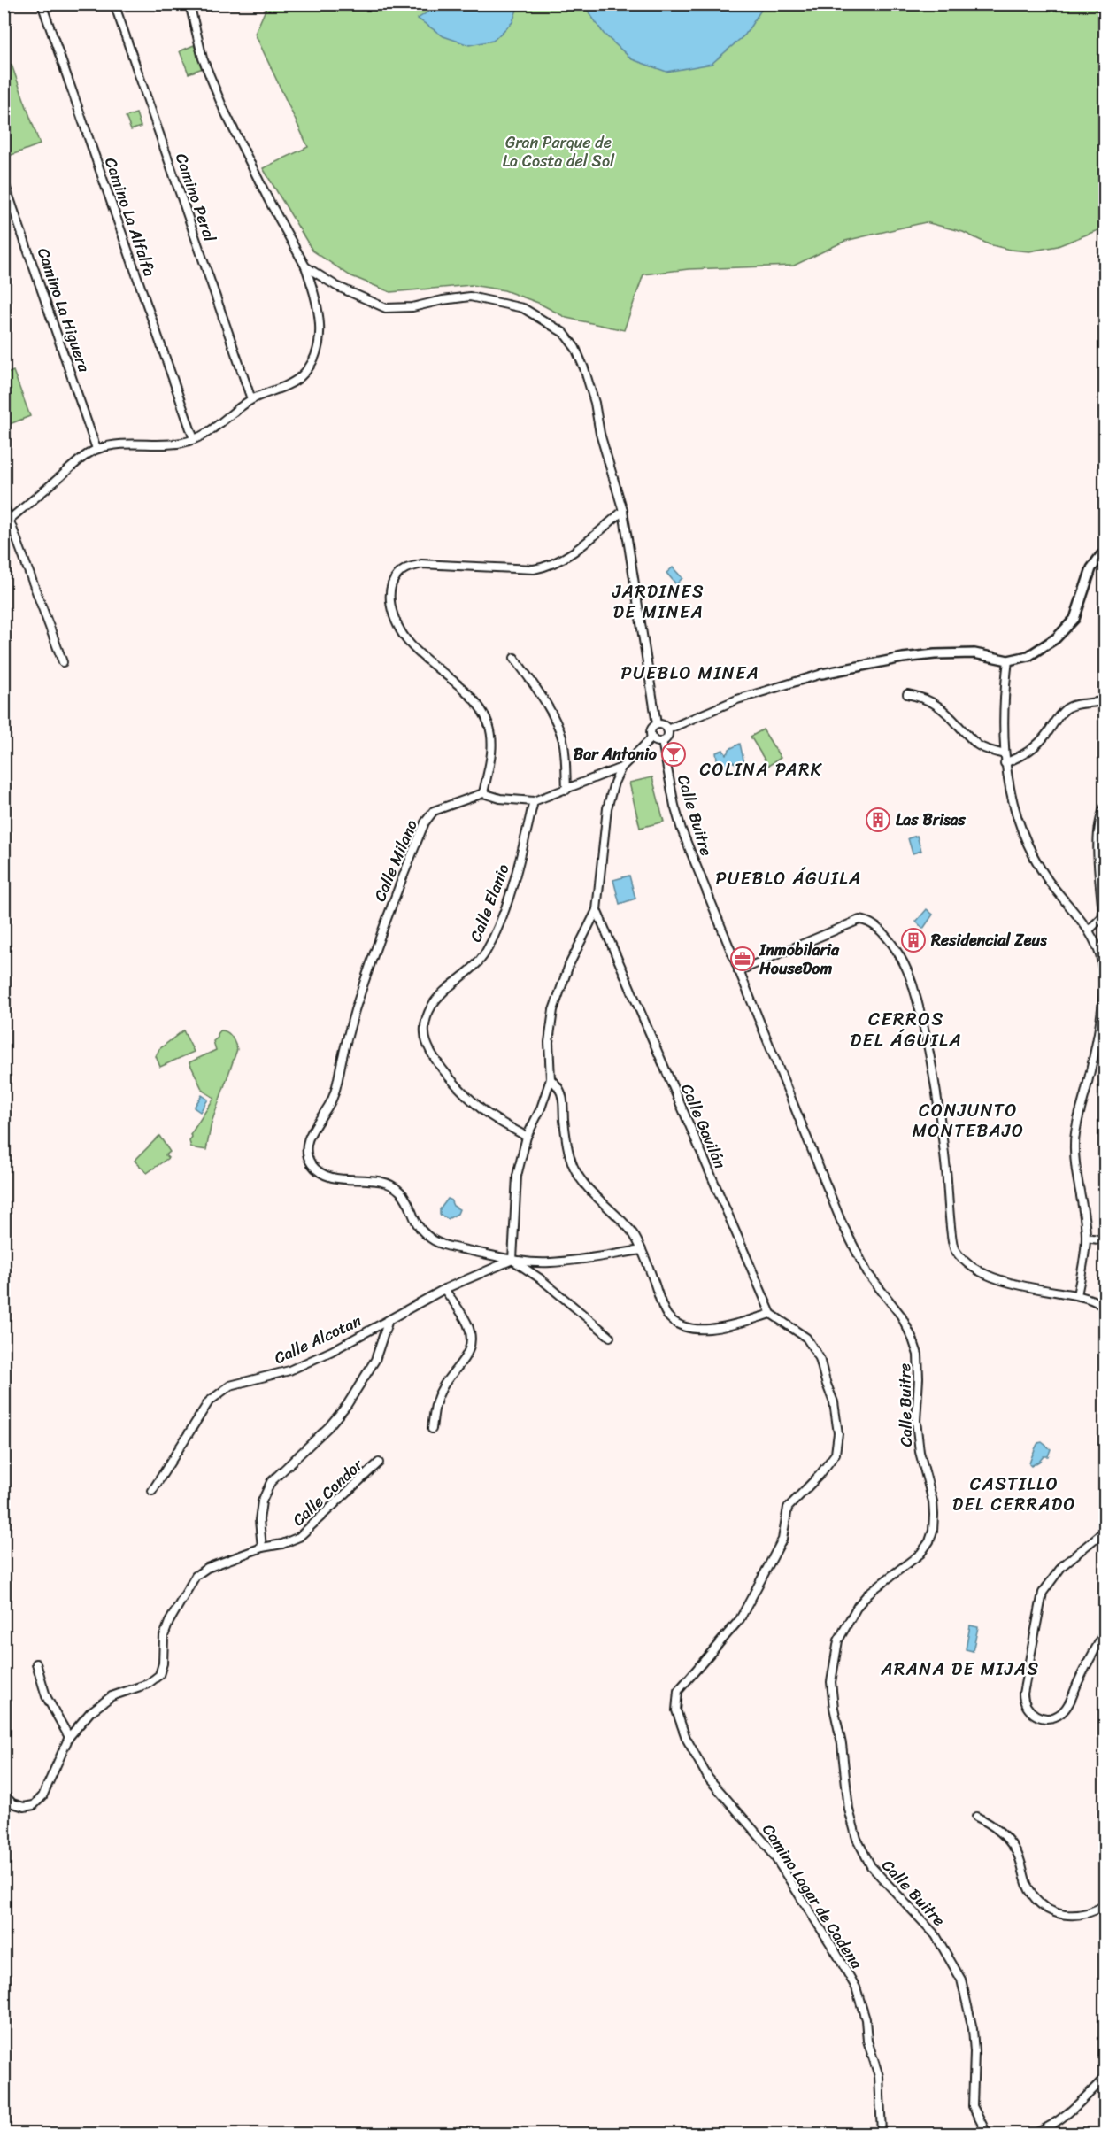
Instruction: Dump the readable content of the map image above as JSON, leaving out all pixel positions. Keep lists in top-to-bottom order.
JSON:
{
  "streets": {
    "street": [
      "Camino Peral",
      "Camino La Alfalfa",
      "Camino La Higuera",
      "Calle Buitre",
      "Calle Milano",
      "Calle Elanio",
      "Calle Gavilán",
      "Calle Alcotan",
      "Calle Condor",
      "Camino Lagar de Cadena"
    ]
  },
  "crossings": [
    ["Calle Milano", "Calle Alcotan"],
    ["Calle Gavilán", "Camino Lagar de Cadena"]
  ],
  "districts": [
    "JARDINES DE MINEA",
    "PUEBLO MINEA",
    "COLINA PARK",
    "PUEBLO ÁGUILA",
    "CERROS DEL ÁGUILA",
    "CONJUNTO MONTEBAJO",
    "CASTILLO DEL CERRADO",
    "ARANA DE MIJAS"
  ],
  "parks": ["Gran Parque de La Costa del Sol"],
  "places": {
    "bar": ["Bar Antonio"],
    "building": ["Las Brisas", "Residencial Zeus"],
    "office": ["Inmobilaria HouseDom"]
  }
}
